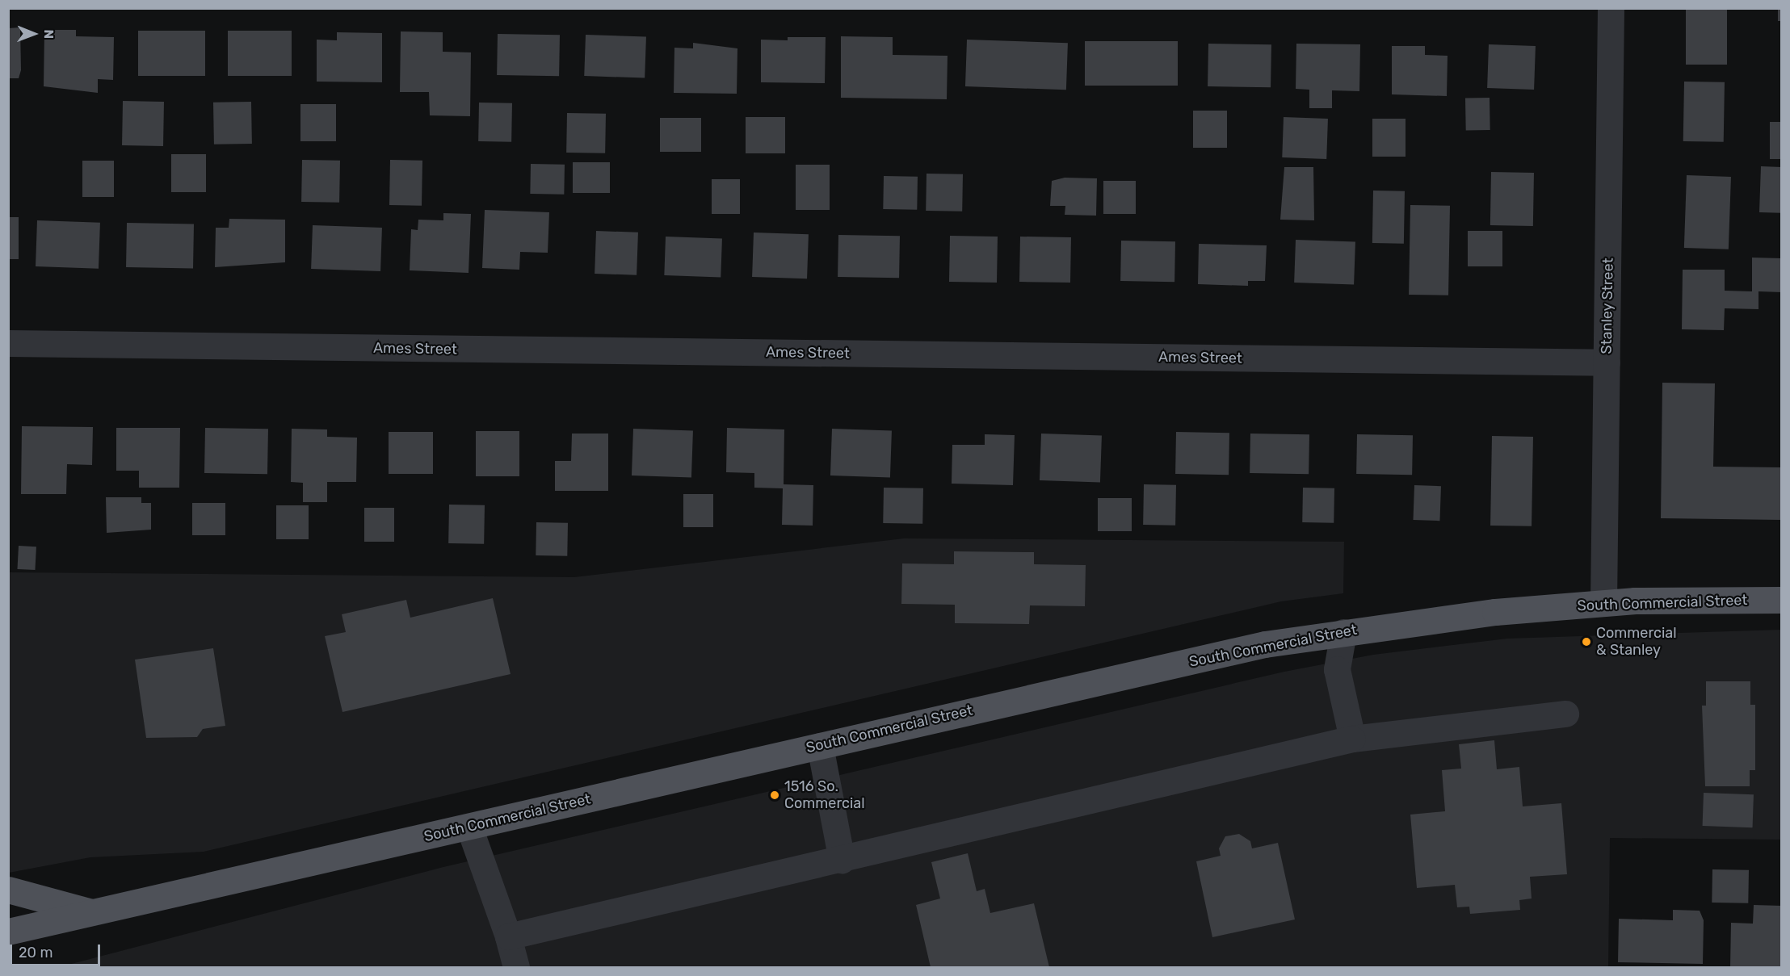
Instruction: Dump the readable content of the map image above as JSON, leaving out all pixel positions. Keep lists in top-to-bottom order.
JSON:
{
  "streets": {
    "main road": ["South Commercial Street"],
    "street": ["Stanley Street", "Ames Street"]
  },
  "crossings": [
    ["Stanley Street", "Ames Street"],
    ["Stanley Street", "South Commercial Street"]
  ],
  "places": ["Commercial & Stanley", "1516 So. Commercial"],
  "scale_bar": "20 m",
  "north": "right"
}
